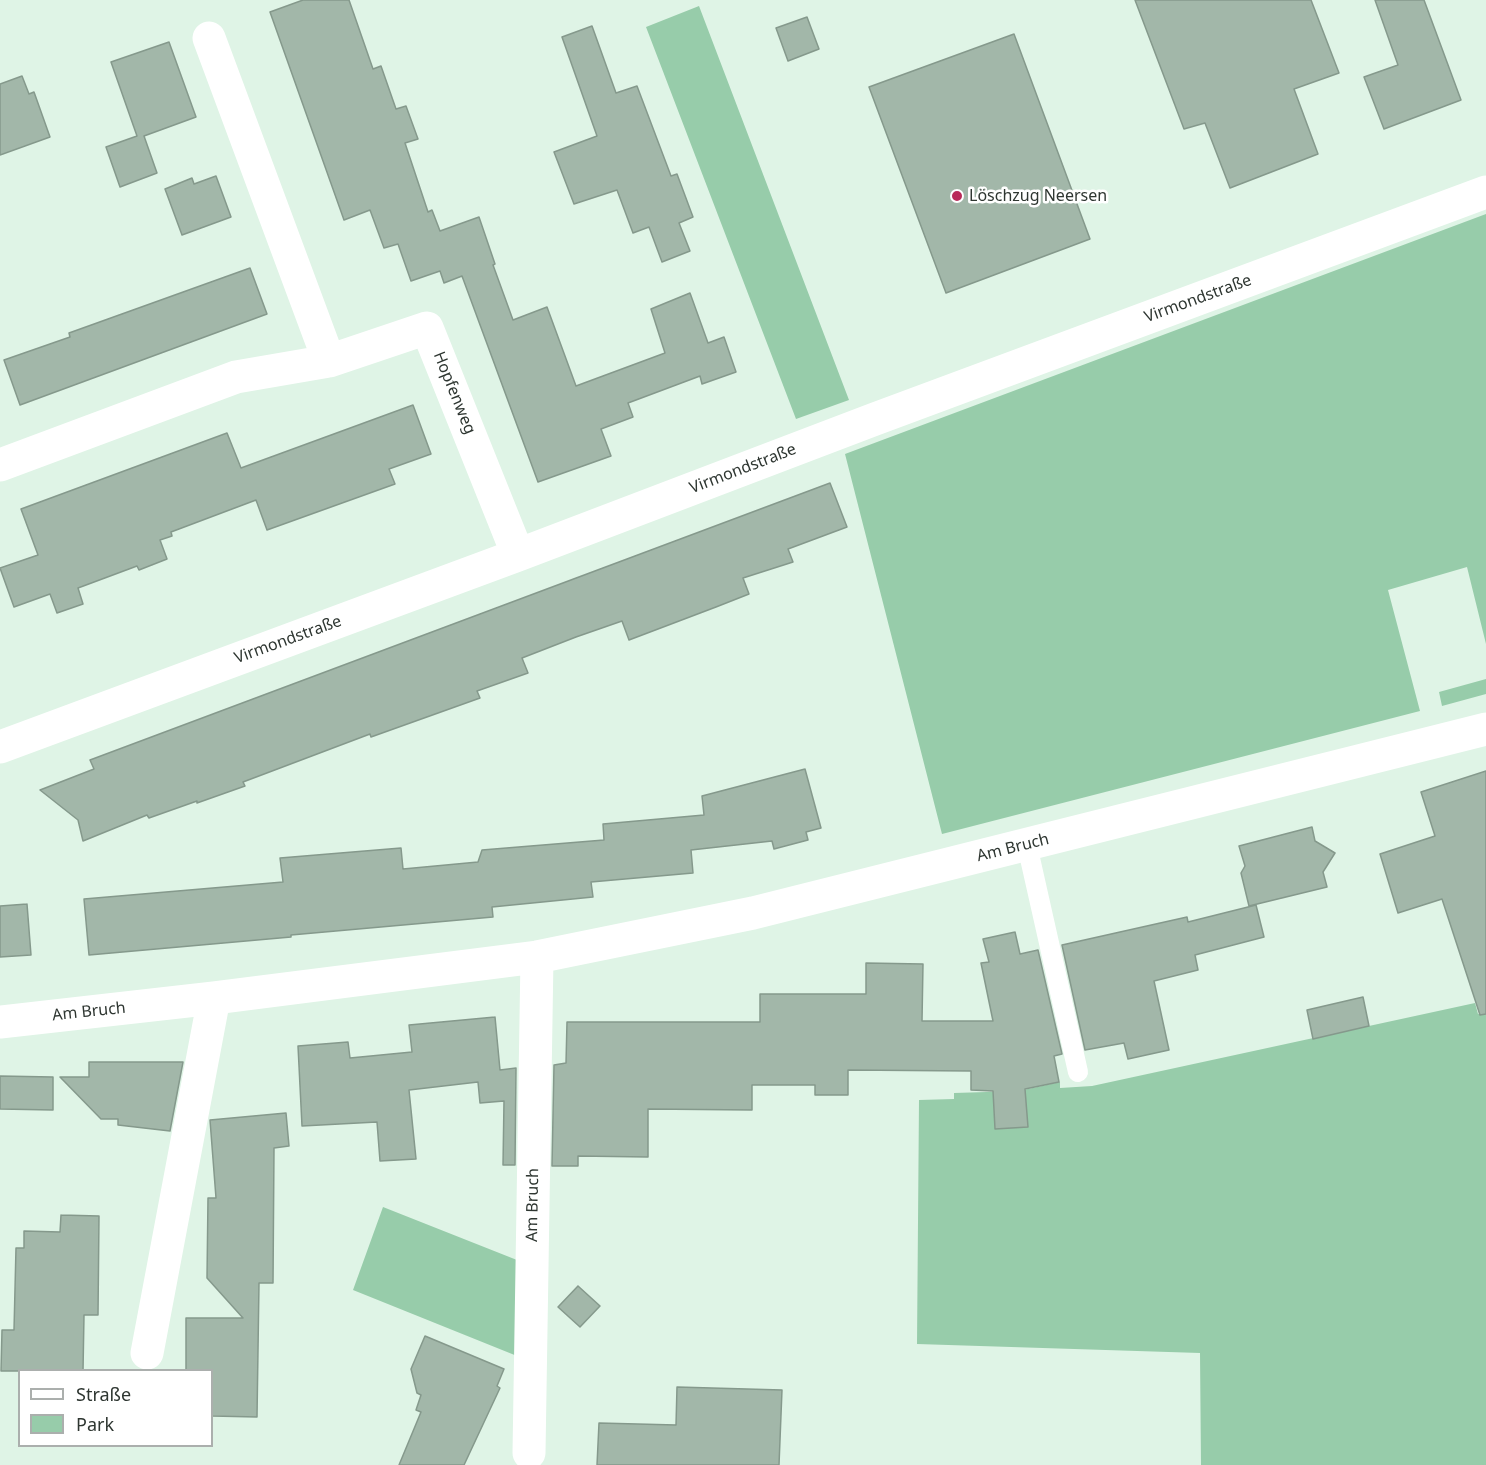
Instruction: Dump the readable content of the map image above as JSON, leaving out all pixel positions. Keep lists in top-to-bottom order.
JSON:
{
  "streets": {
    "street": ["Virmondstraße", "Hopfenweg", "Am Bruch"]
  },
  "crossings": [
    ["Virmondstraße", "Hopfenweg"]
  ],
  "places": ["Löschzug Neersen"],
  "legend": ["Straße", "Park"]
}
